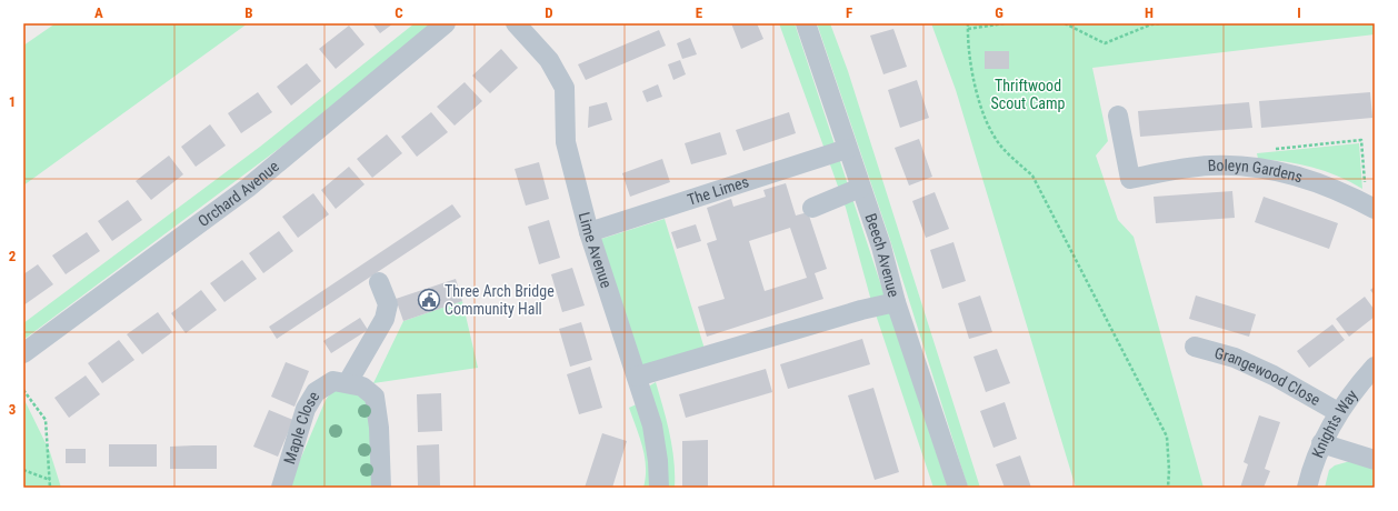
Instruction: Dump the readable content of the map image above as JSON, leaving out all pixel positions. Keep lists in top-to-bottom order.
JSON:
{
  "streets": {
    "street": [
      "Boleyn Gardens",
      "The Limes",
      "Orchard Avenue",
      "Lime Avenue",
      "Beech Avenue",
      "Grangewood Close",
      "Knights Way",
      "Maple Close"
    ]
  },
  "crossings": [
    ["The Limes", "Lime Avenue"],
    ["The Limes", "Beech Avenue"],
    ["Grangewood Close", "Knights Way"]
  ],
  "parks": ["Thriftwood Scout Camp"],
  "places": {
    "public building": ["Three Arch Bridge Community Hall"]
  },
  "grid": {
    "columns": [
      "A",
      "B",
      "C",
      "D",
      "E",
      "F",
      "G",
      "H",
      "I"
    ],
    "rows": ["1", "2", "3"]
  }
}
